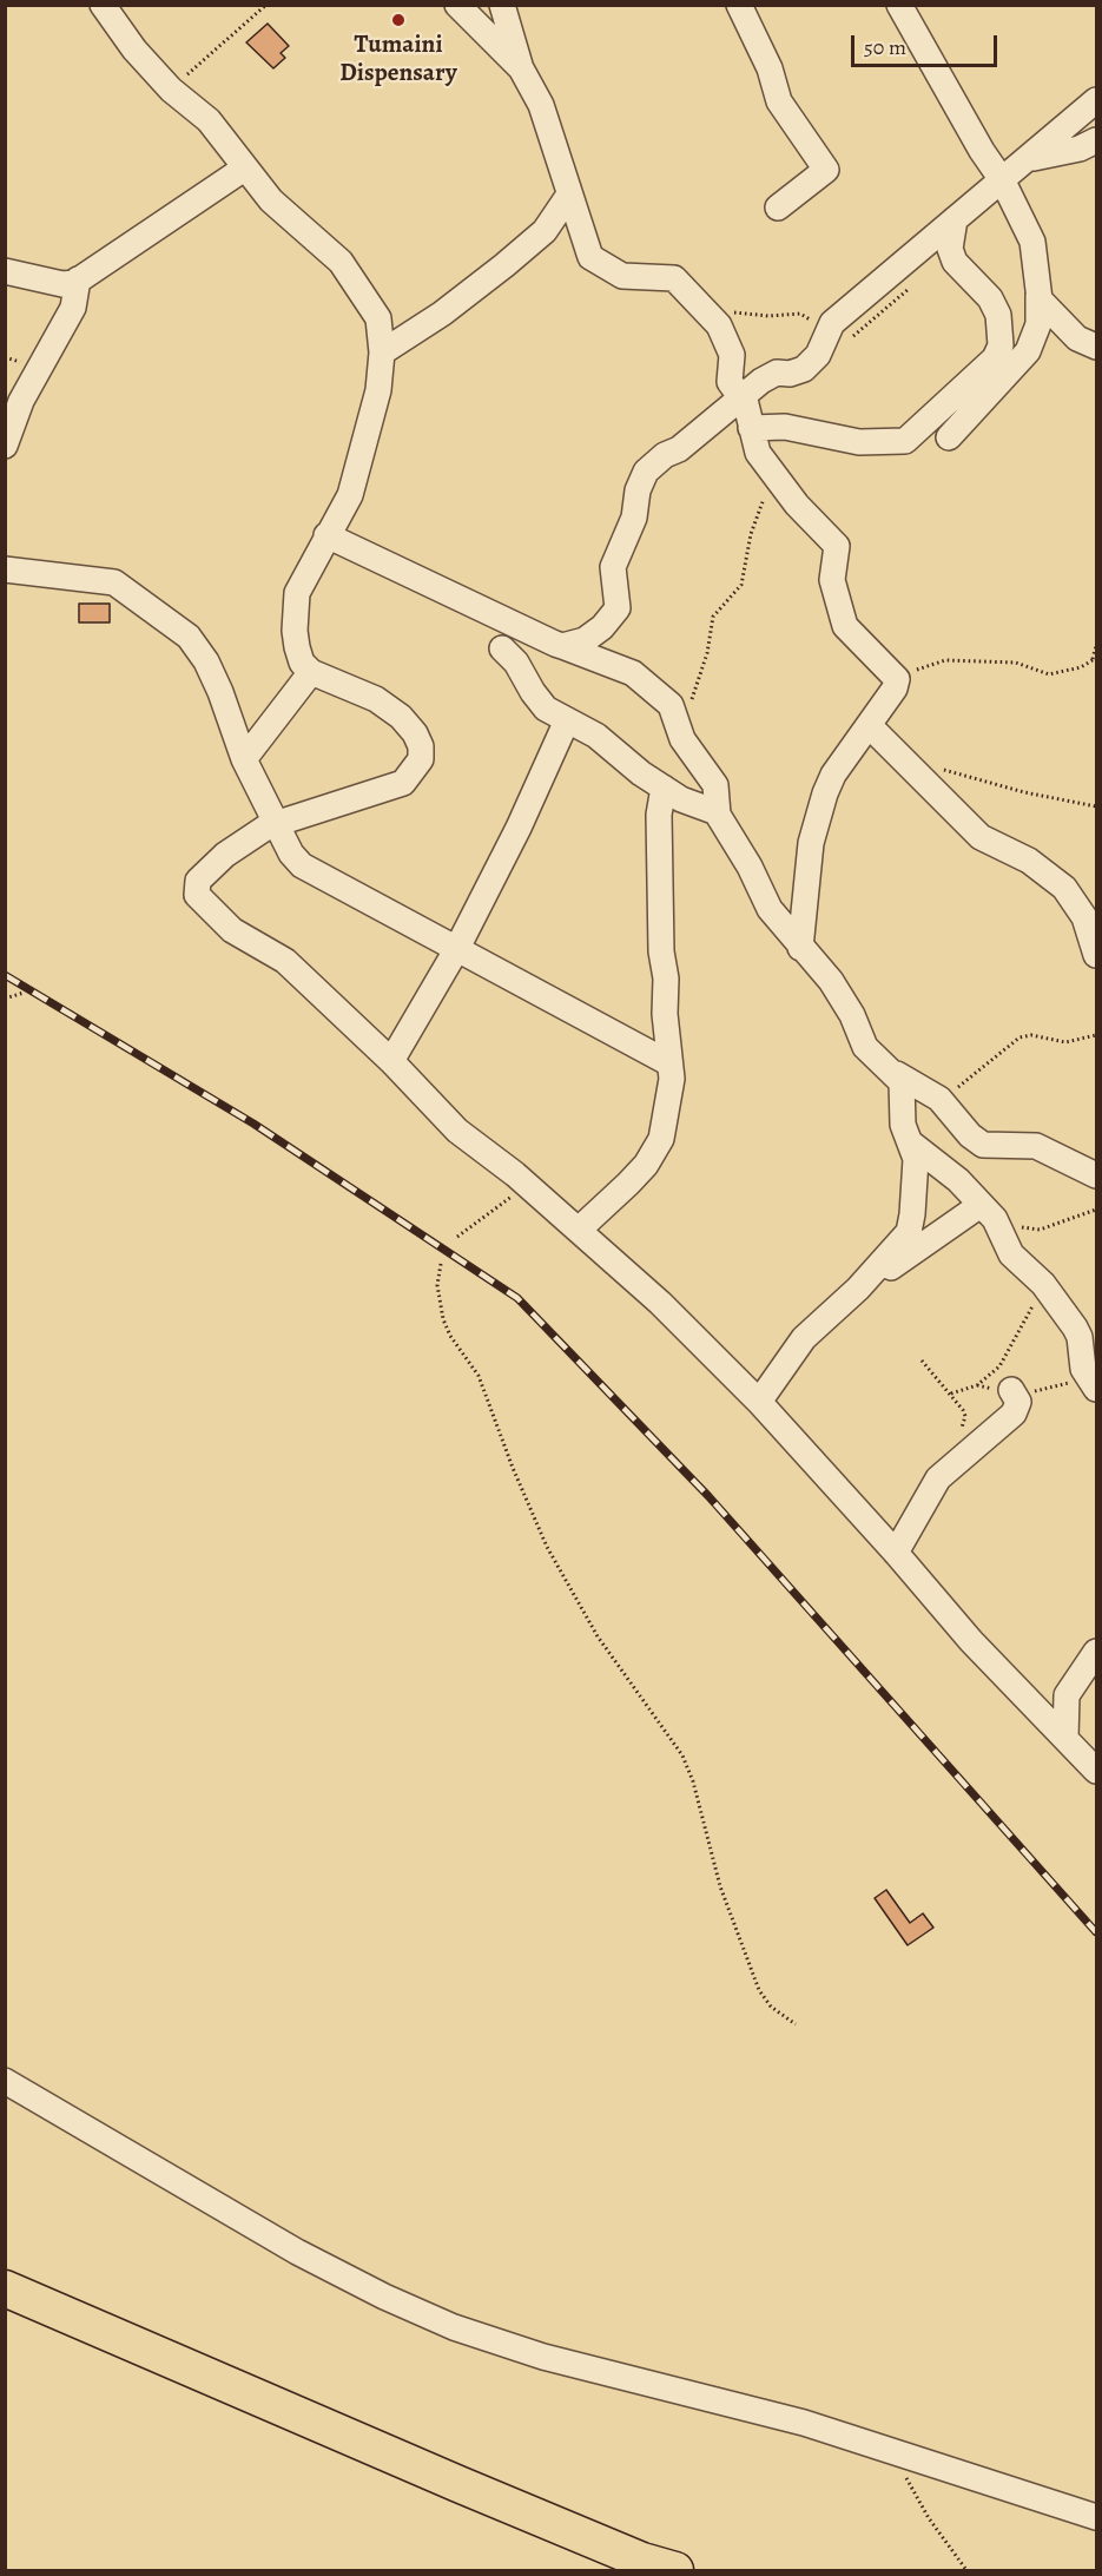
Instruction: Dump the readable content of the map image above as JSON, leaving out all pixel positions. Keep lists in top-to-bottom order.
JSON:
{
  "places": ["Tumaini Dispensary"],
  "scale_bar": "50 m"
}
